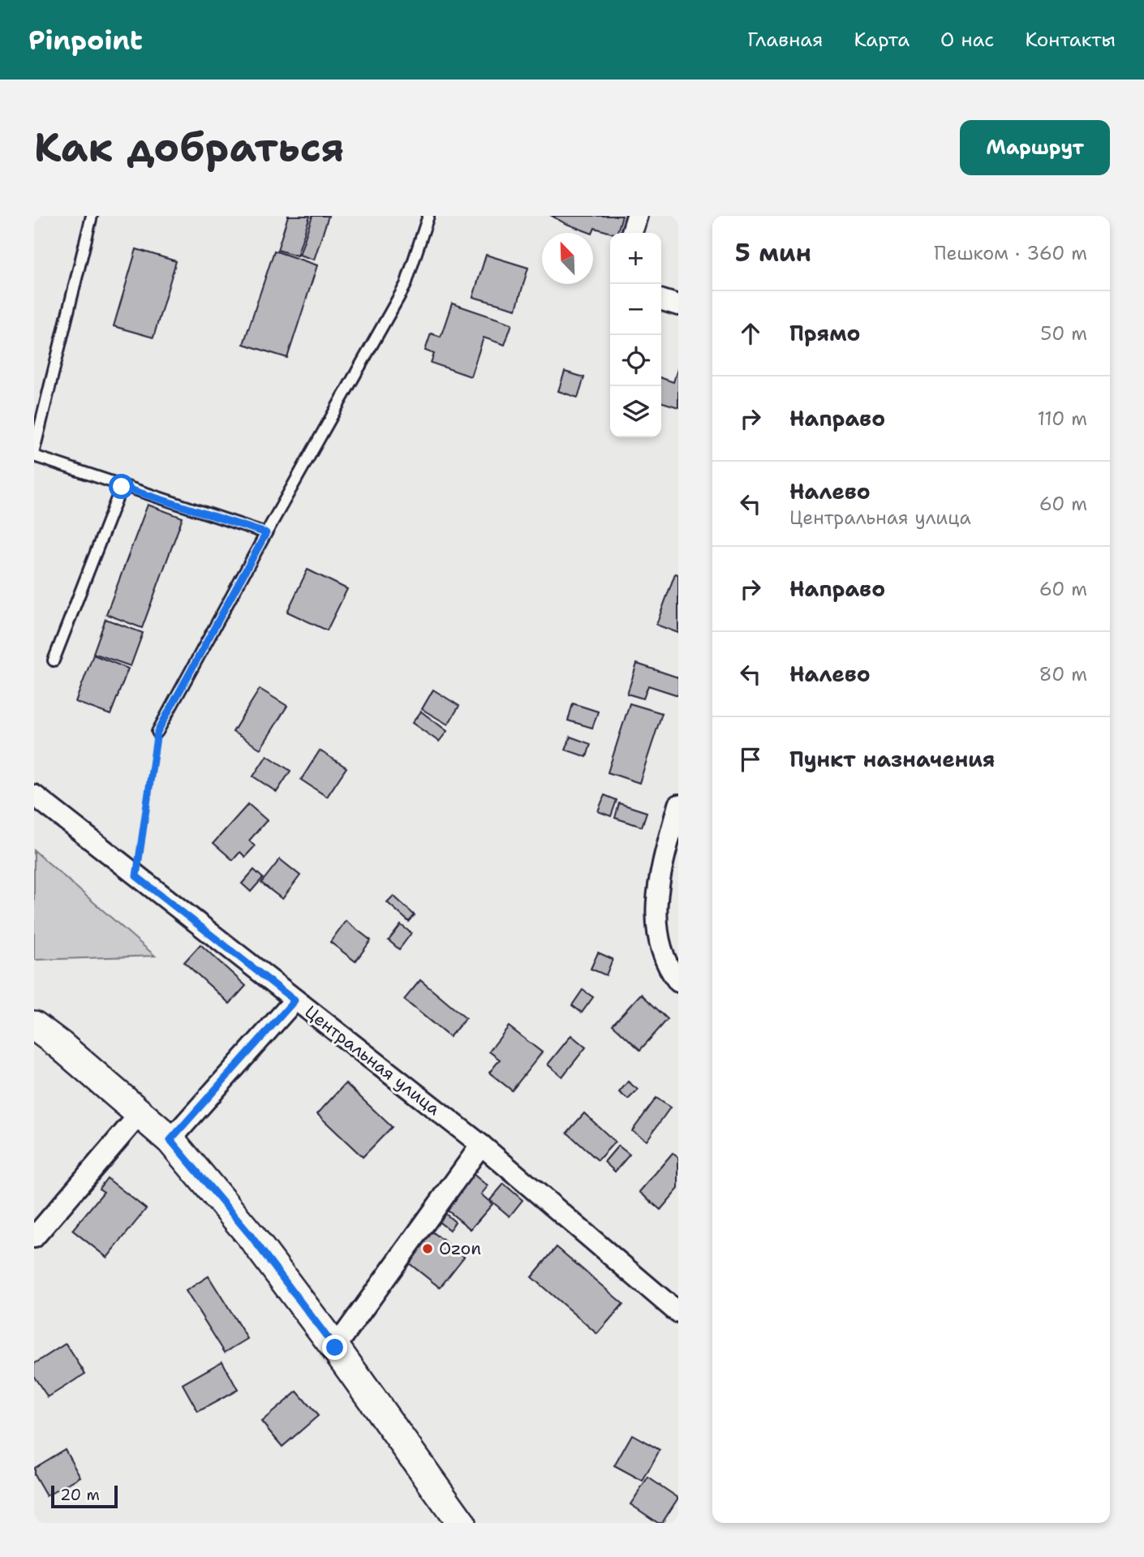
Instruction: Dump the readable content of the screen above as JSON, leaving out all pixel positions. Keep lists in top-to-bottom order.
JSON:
{
  "streets": {
    "street": ["Центральная улица"]
  },
  "places": ["Ozon"],
  "scale_bar": "20 m",
  "north": "top left",
  "page": {
    "header": "Pinpoint",
    "nav": [
      "Главная",
      "Карта",
      "О нас",
      "Контакты"
    ],
    "buttons": "Маршрут",
    "title": "Как добраться",
    "heading": ["5 мин", "Пешком · 360 m"],
    "map_buttons": ["+", "−"],
    "list": [
      ["Прямо", "50 m"],
      ["Направо", "110 m"],
      ["Налево", "Центральная улица", "60 m"],
      ["Направо", "60 m"],
      ["Налево", "80 m"],
      "Пункт назначения"
    ],
    "scale": "20 m"
  }
}
